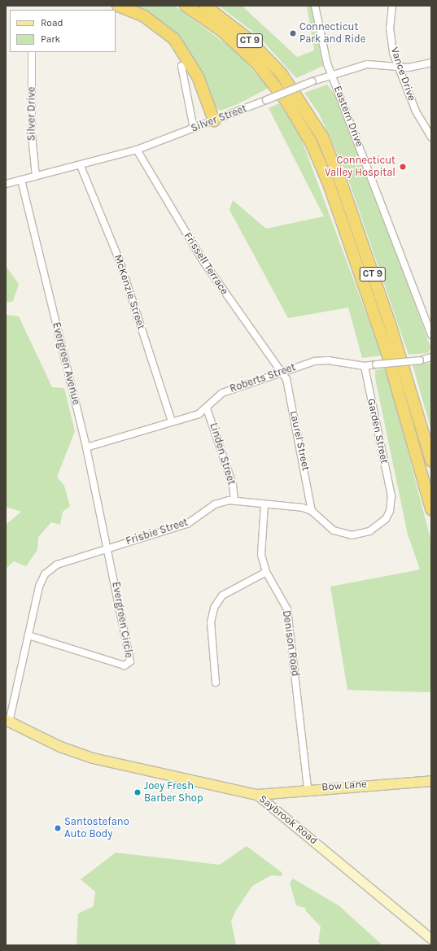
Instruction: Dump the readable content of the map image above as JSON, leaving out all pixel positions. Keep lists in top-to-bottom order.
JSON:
{
  "streets": {
    "highway": ["CT 9"],
    "main road": ["Bow Lane", "Saybrook Road"],
    "street": [
      "Vance Drive",
      "Silver Drive",
      "Eastern Drive",
      "Silver Street",
      "Frissell Terrace",
      "McKenzie Street",
      "Evergreen Avenue",
      "Roberts Street",
      "Garden Street",
      "Laurel Street",
      "Linden Street",
      "Frisbie Street",
      "Evergreen Circle",
      "Denison Road"
    ]
  },
  "crossings": [
    ["Vance Drive", "Silver Street"],
    ["Silver Drive", "Silver Street"],
    ["Eastern Drive", "Silver Street"],
    ["Silver Street", "Frissell Terrace"],
    ["Silver Street", "McKenzie Street"],
    ["Silver Street", "Evergreen Avenue"],
    ["Frissell Terrace", "Roberts Street"],
    ["Frissell Terrace", "Laurel Street"],
    ["McKenzie Street", "Roberts Street"],
    ["Evergreen Avenue", "Roberts Street"],
    ["Evergreen Avenue", "Frisbie Street"],
    ["Evergreen Avenue", "Evergreen Circle"],
    ["Roberts Street", "Garden Street"],
    ["Roberts Street", "Laurel Street"],
    ["Roberts Street", "Linden Street"],
    ["Garden Street", "Laurel Street"],
    ["Garden Street", "Frisbie Street"],
    ["Laurel Street", "Frisbie Street"],
    ["Linden Street", "Frisbie Street"],
    ["Frisbie Street", "Evergreen Circle"],
    ["Frisbie Street", "Denison Road"],
    ["Frisbie Street", "Saybrook Road"],
    ["Denison Road", "Bow Lane"],
    ["Bow Lane", "Saybrook Road"]
  ],
  "places": [
    "Connecticut Park and Ride",
    "Connecticut Valley Hospital",
    "Joey Fresh Barber Shop",
    "Santostefano Auto Body"
  ],
  "legend": ["Road", "Park"]
}
